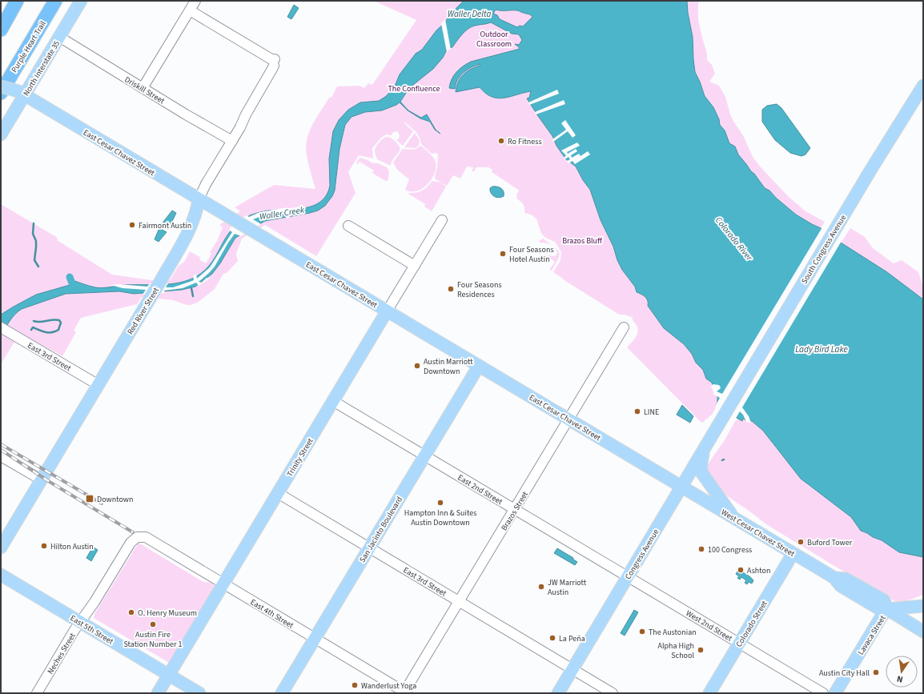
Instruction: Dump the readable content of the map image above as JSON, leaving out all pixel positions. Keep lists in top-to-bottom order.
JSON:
{
  "streets": {
    "highway": ["Purple Heart Trail"],
    "main road": [
      "North Interstate 35",
      "East Cesar Chavez Street",
      "South Congress Avenue",
      "Red River Street",
      "Trinity Street",
      "San Jacinto Boulevard",
      "West Cesar Chavez Street",
      "Congress Avenue",
      "Colorado Street",
      "East 5th Street",
      "Lavaca Street"
    ],
    "street": [
      "Driskill Street",
      "East 3rd Street",
      "East 2nd Street",
      "Brazos Street",
      "East 4th Street",
      "West 2nd Street",
      "Neches Street"
    ]
  },
  "crossings": [
    ["North Interstate 35", "Driskill Street"],
    ["North Interstate 35", "East Cesar Chavez Street"],
    ["Driskill Street", "Red River Street"],
    ["East Cesar Chavez Street", "Red River Street"],
    ["East Cesar Chavez Street", "Trinity Street"],
    ["East Cesar Chavez Street", "Brazos Street"],
    ["East Cesar Chavez Street", "San Jacinto Boulevard"],
    ["East Cesar Chavez Street", "West Cesar Chavez Street"],
    ["East Cesar Chavez Street", "Congress Avenue"],
    ["South Congress Avenue", "Congress Avenue"],
    ["Red River Street", "East 3rd Street"],
    ["East 3rd Street", "Trinity Street"],
    ["East 3rd Street", "Brazos Street"],
    ["East 3rd Street", "San Jacinto Boulevard"],
    ["East 3rd Street", "Congress Avenue"],
    ["Trinity Street", "East 2nd Street"],
    ["Trinity Street", "East 4th Street"],
    ["Trinity Street", "East 5th Street"],
    ["East 2nd Street", "Brazos Street"],
    ["East 2nd Street", "San Jacinto Boulevard"],
    ["East 2nd Street", "Congress Avenue"],
    ["East 2nd Street", "West 2nd Street"],
    ["Brazos Street", "East 4th Street"],
    ["San Jacinto Boulevard", "East 4th Street"],
    ["West Cesar Chavez Street", "Congress Avenue"],
    ["West Cesar Chavez Street", "Colorado Street"],
    ["West Cesar Chavez Street", "Lavaca Street"],
    ["Congress Avenue", "West 2nd Street"],
    ["East 4th Street", "Neches Street"],
    ["Colorado Street", "West 2nd Street"],
    ["East 5th Street", "Neches Street"]
  ],
  "water": [
    "Waller Delta",
    "Waller Creek",
    "Colorado River",
    "Lady Bird Lake"
  ],
  "parks": ["Outdoor Classroom", "The Confluence", "Brazos Bluff"],
  "places": {
    "other": [
      "Ro Fitness",
      "Fairmont Austin",
      "Four Seasons Hotel Austin",
      "Four Seasons Residences",
      "Austin Marriott Downtown",
      "LINE",
      "Hampton Inn & Suites Austin Downtown",
      "Buford Tower",
      "Hilton Austin",
      "100 Congress",
      "Ashton",
      "JW Marriott Austin",
      "O. Henry Museum",
      "Austin Fire Station Number 1",
      "The Austonian",
      "La Peña",
      "Alpha High School",
      "Austin City Hall",
      "Wanderlust Yoga"
    ],
    "transit": ["Downtown"]
  },
  "north": "bottom"
}
